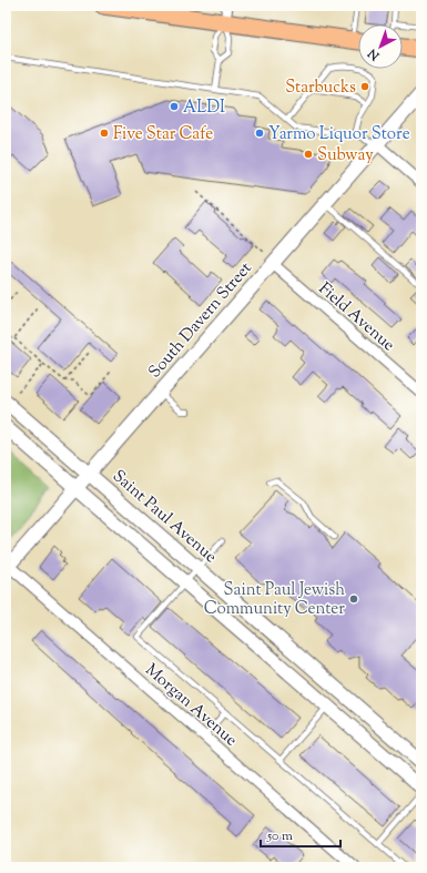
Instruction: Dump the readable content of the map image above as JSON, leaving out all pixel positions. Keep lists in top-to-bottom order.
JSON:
{
  "streets": {
    "street": [
      "Field Avenue",
      "South Davern Street",
      "Saint Paul Avenue",
      "Morgan Avenue"
    ]
  },
  "crossings": [
    ["Field Avenue", "South Davern Street"],
    ["South Davern Street", "Saint Paul Avenue"],
    ["South Davern Street", "Morgan Avenue"]
  ],
  "places": [
    "Starbucks",
    "ALDI",
    "Five Star Cafe",
    "Yarmo Liquor Store",
    "Subway",
    "Saint Paul Jewish Community Center"
  ],
  "scale_bar": "50 m",
  "north": "bottom left"
}
